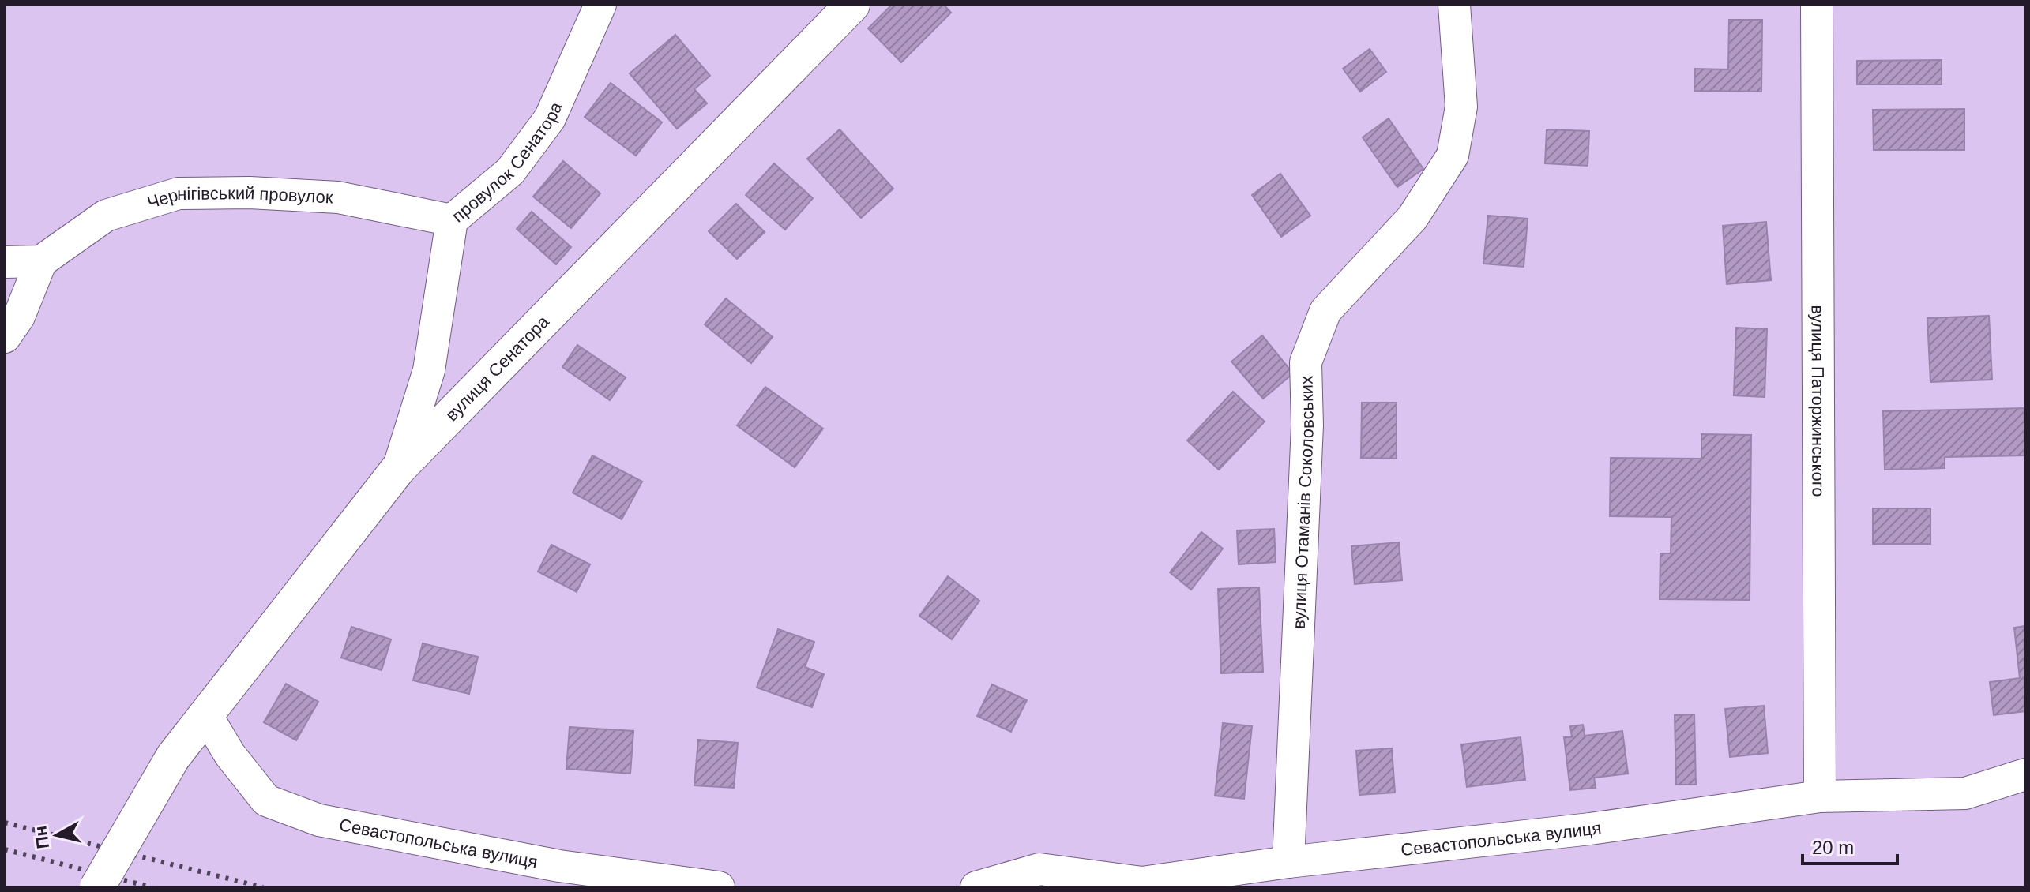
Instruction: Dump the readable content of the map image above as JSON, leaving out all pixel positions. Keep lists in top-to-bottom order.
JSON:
{
  "streets": {
    "street": [
      "провулок Сенатора",
      "Чернігівський провулок",
      "вулиця Сенатора",
      "вулиця Паторжинського",
      "вулиця Отаманів Соколовських",
      "Севастопольська вулиця"
    ]
  },
  "crossings": [
    ["провулок Сенатора", "Чернігівський провулок"],
    ["провулок Сенатора", "вулиця Сенатора"],
    ["вулиця Сенатора", "Севастопольська вулиця"],
    ["вулиця Паторжинського", "Севастопольська вулиця"],
    ["вулиця Отаманів Соколовських", "Севастопольська вулиця"]
  ],
  "scale_bar": "20 m",
  "north": "left"
}
